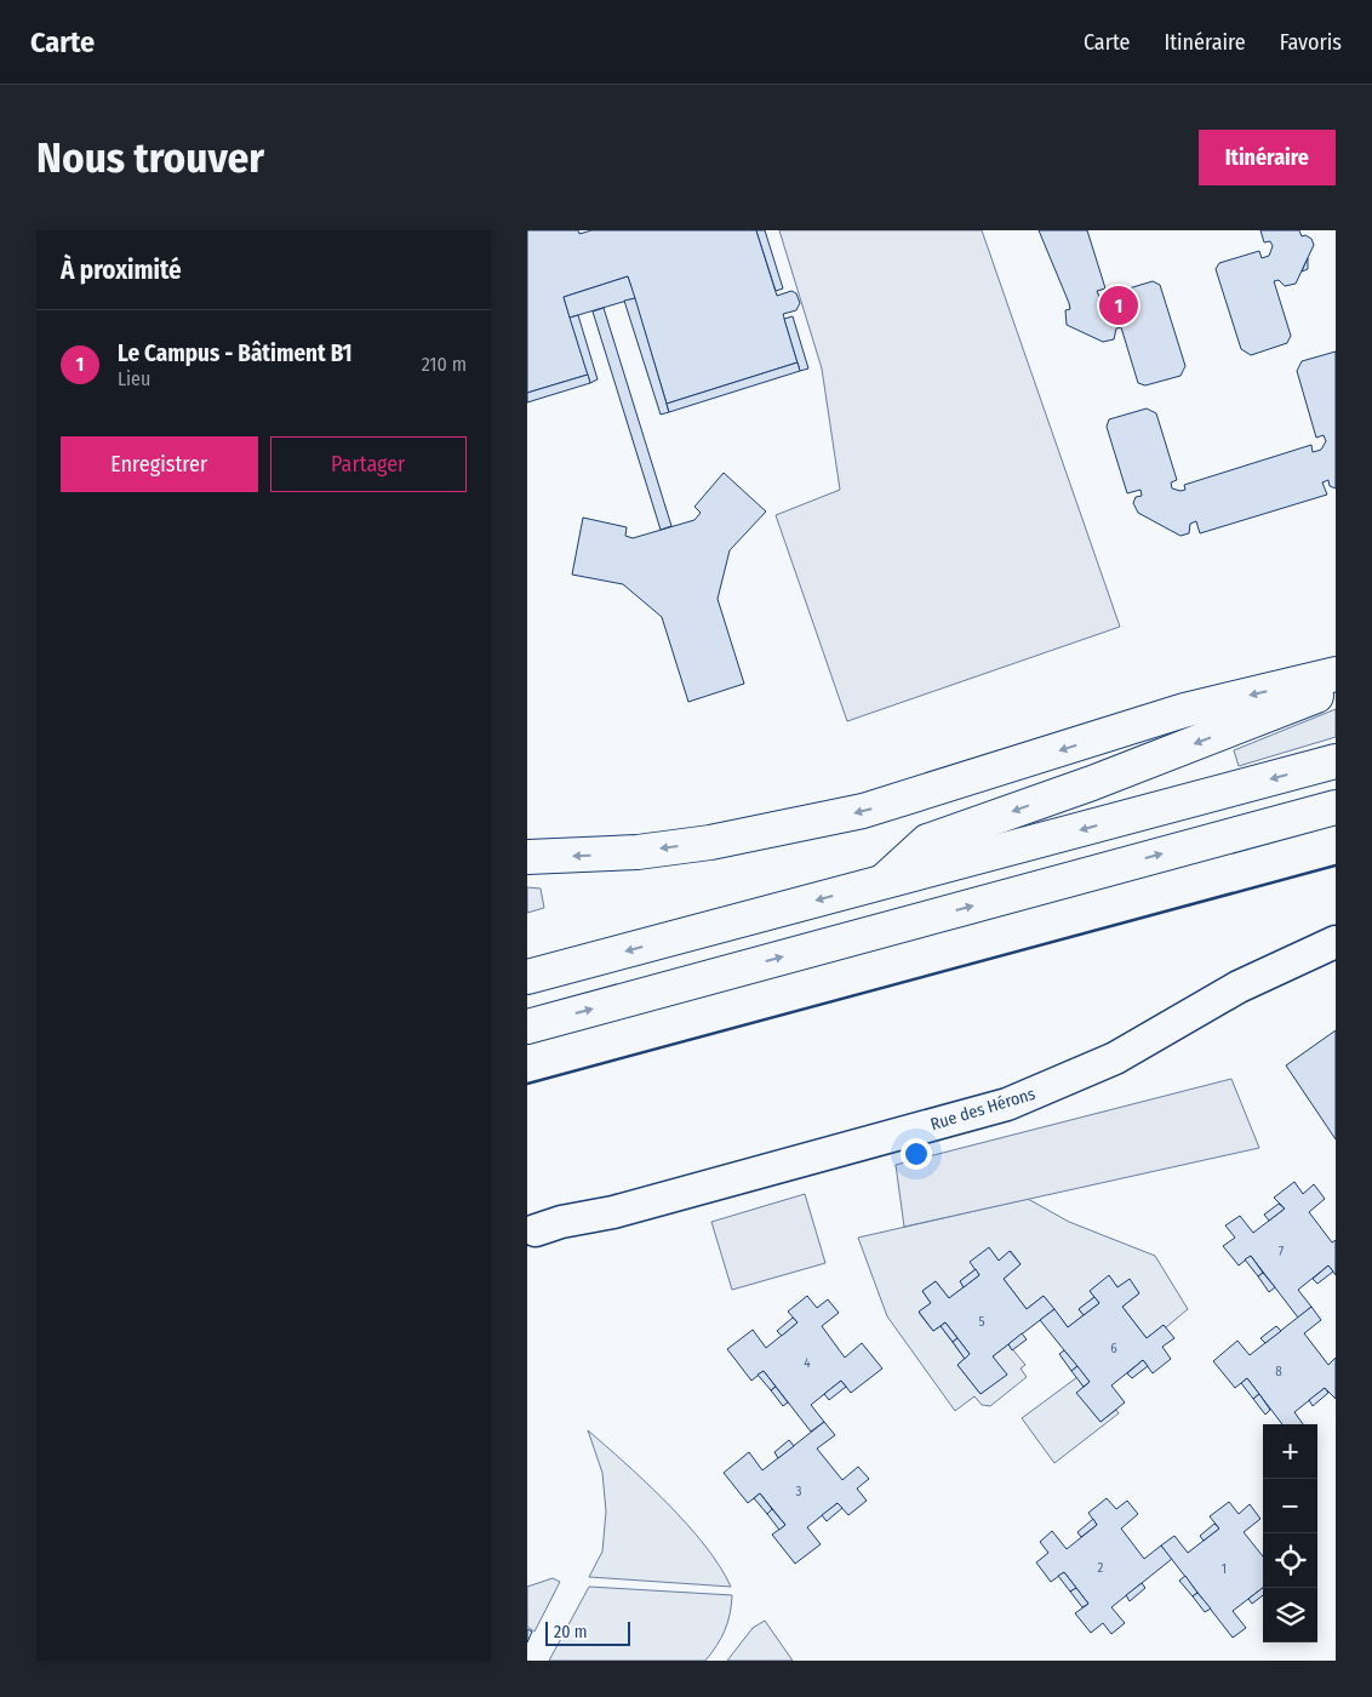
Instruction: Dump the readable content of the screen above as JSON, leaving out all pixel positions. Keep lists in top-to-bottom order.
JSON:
{
  "streets": {
    "street": ["Rue des Hérons"]
  },
  "house_numbers": [
    "7",
    "5",
    "6",
    "4",
    "8",
    "3",
    "2",
    "1"
  ],
  "scale_bar": "20 m",
  "page": {
    "header": "Carte",
    "nav": ["Carte", "Itinéraire", "Favoris"],
    "buttons": [
      "Itinéraire",
      ["Enregistrer", "Partager"]
    ],
    "title": "Nous trouver",
    "heading": "À proximité",
    "pins": "1",
    "list": [
      {
        "mark": "1",
        "name": "Le Campus - Bâtiment B1",
        "note": "Lieu",
        "value": "210 m"
      }
    ],
    "map_buttons": ["+", "−"],
    "scale": "20 m"
  }
}
